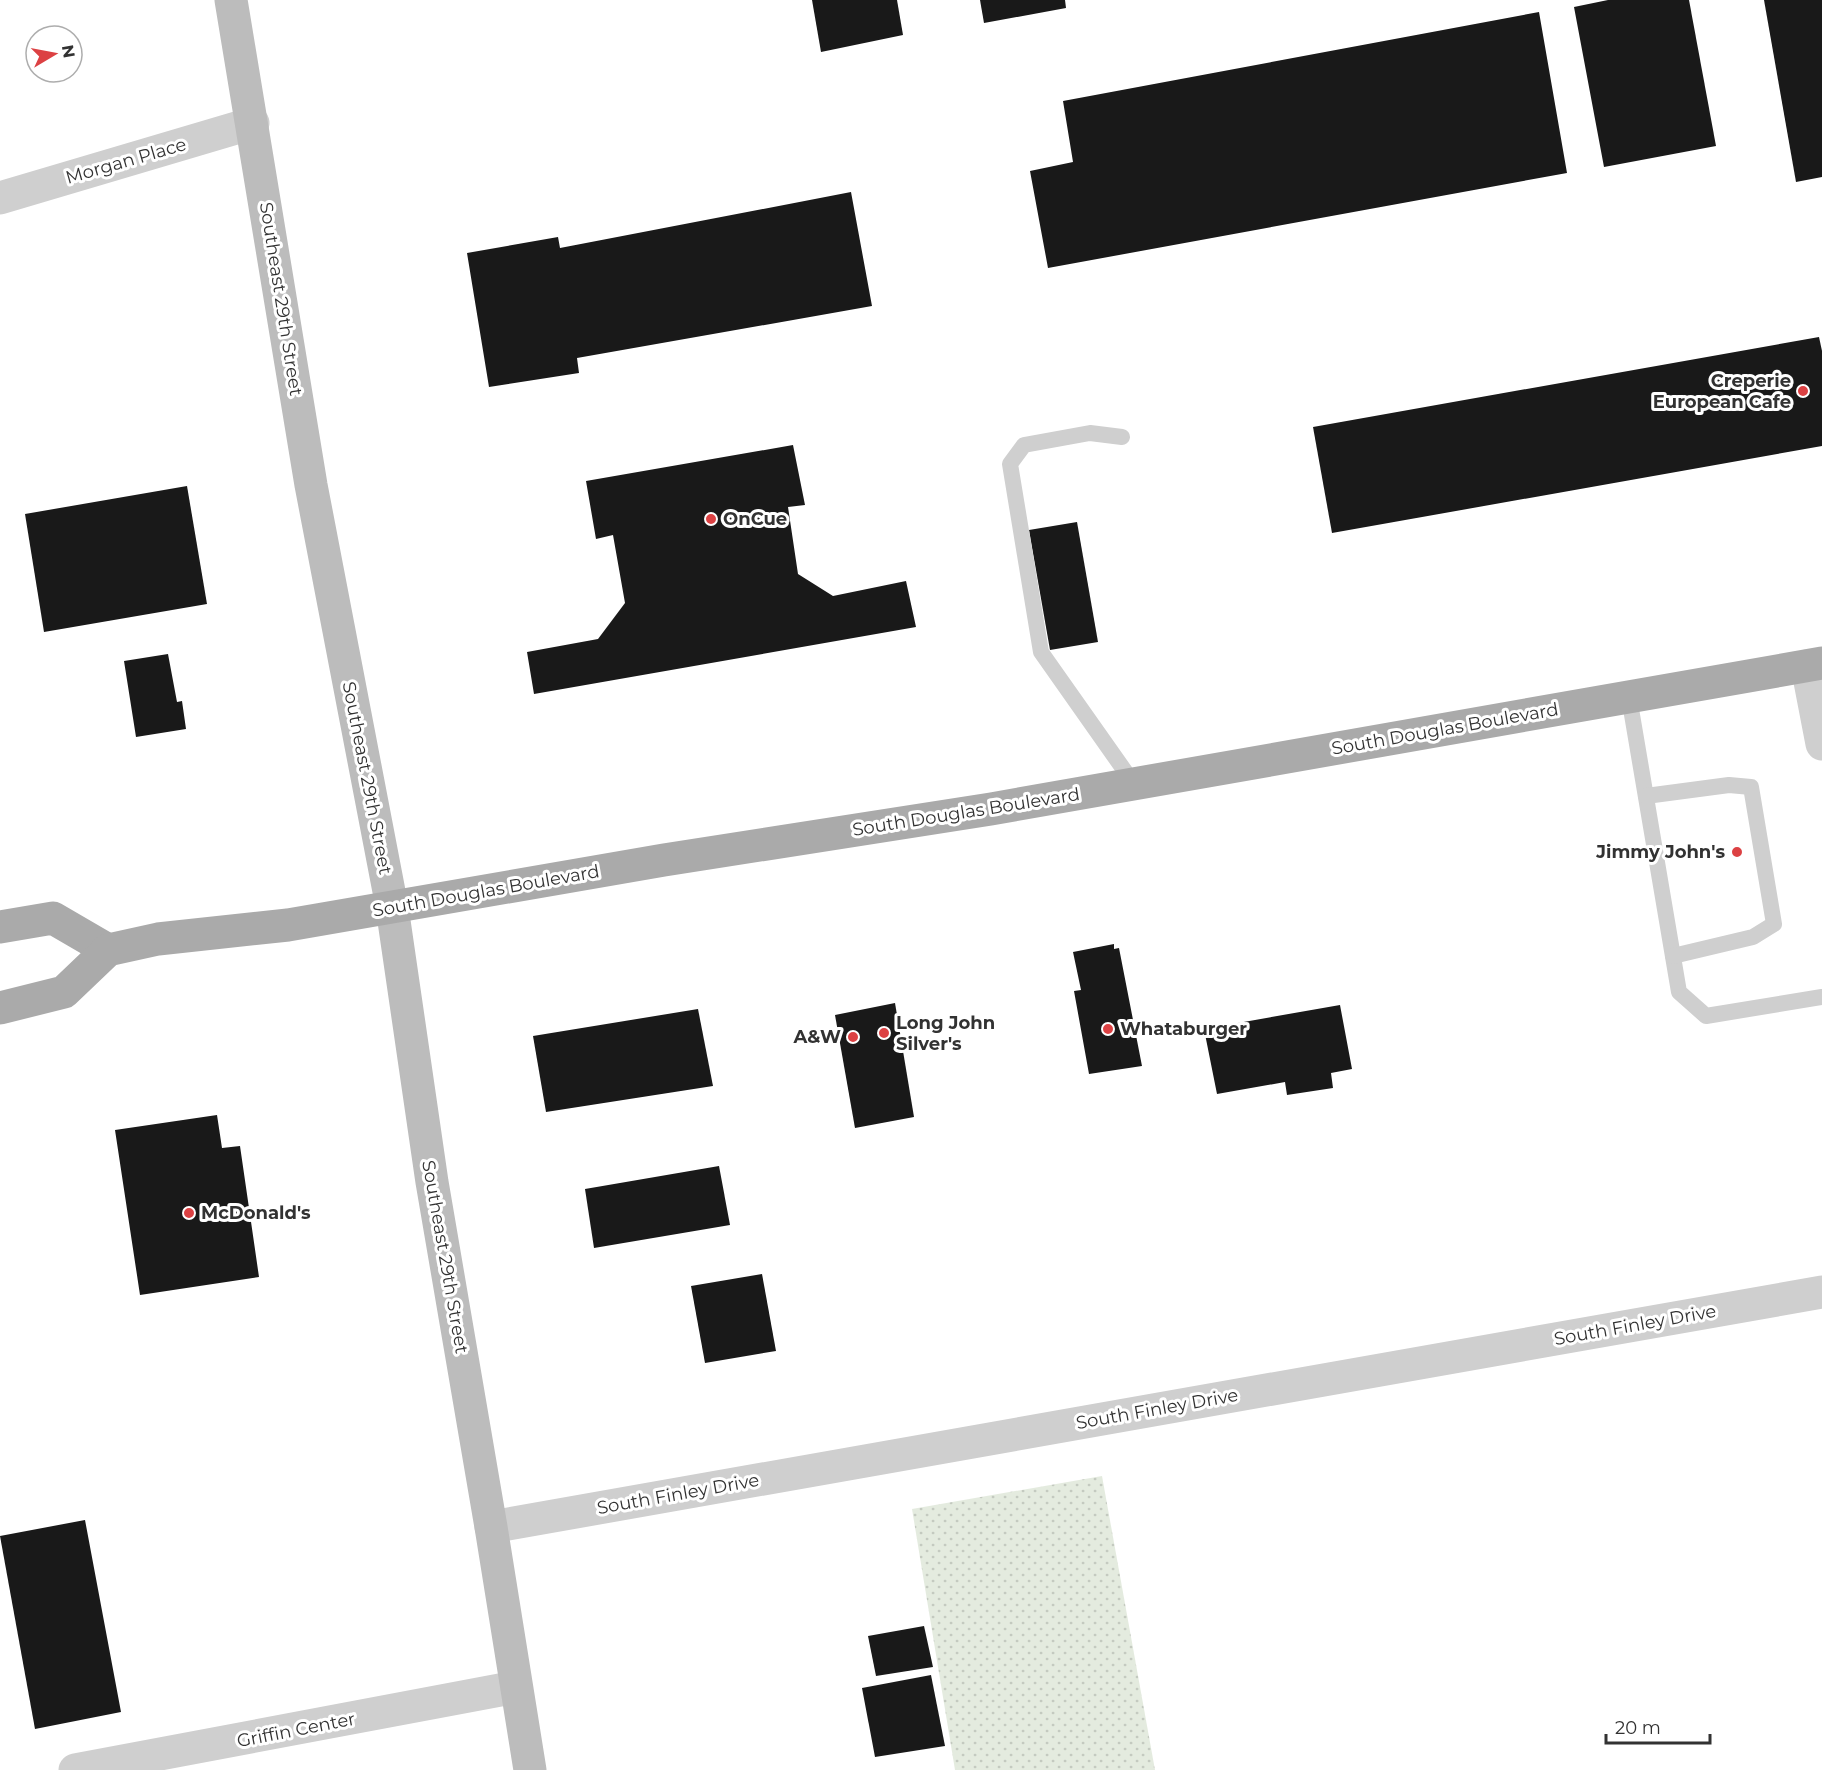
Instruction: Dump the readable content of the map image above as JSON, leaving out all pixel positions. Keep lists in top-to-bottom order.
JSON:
{
  "streets": {
    "main road": ["Southeast 29th Street", "South Douglas Boulevard"],
    "street": ["Morgan Place", "South Finley Drive", "Griffin Center"]
  },
  "crossings": [
    ["Morgan Place", "Southeast 29th Street"],
    ["Southeast 29th Street", "South Douglas Boulevard"],
    ["Southeast 29th Street", "South Finley Drive"],
    ["Southeast 29th Street", "Griffin Center"]
  ],
  "places": [
    "Creperie European Cafe",
    "OnCue",
    "Jimmy John's",
    "Whataburger",
    "Long John Silver's",
    "A&W",
    "McDonald's"
  ],
  "scale_bar": "20 m",
  "north": "right"
}
